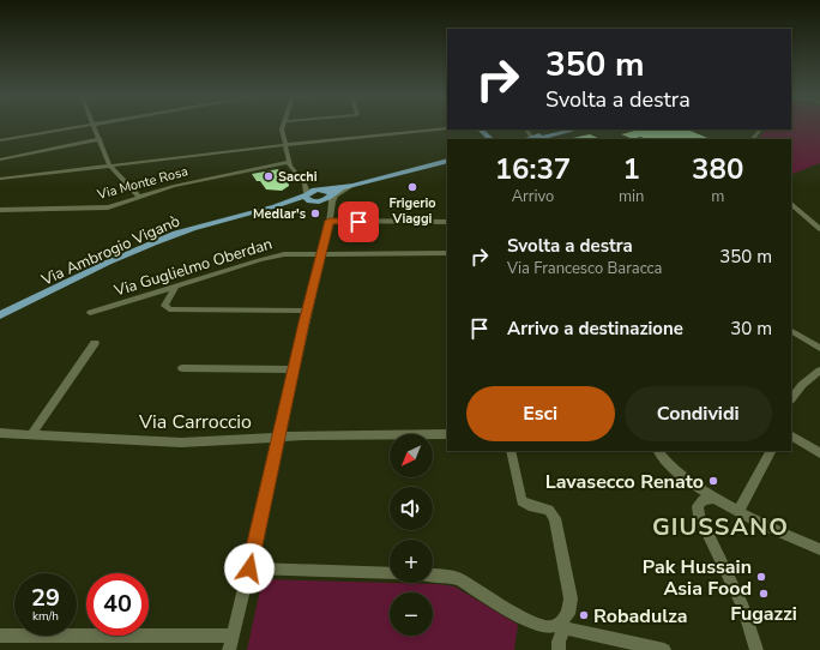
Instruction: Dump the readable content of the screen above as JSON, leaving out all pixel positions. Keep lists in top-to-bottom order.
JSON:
{
  "streets": {
    "main road": ["Via Ambrogio Viganò"],
    "street": ["Via Monte Rosa", "Via Guglielmo Oberdan", "Via Carroccio"]
  },
  "districts": ["GIUSSANO"],
  "places": [
    "Sacchi",
    "Frigerio Viaggi",
    "Medlar's",
    "Lavasecco Renato",
    "Pak Hussain Asia Food",
    "Fugazzi",
    "Robadulza"
  ],
  "north": "bottom left",
  "page": {
    "turn": ["350 m", "Svolta a destra"],
    "eta": [
      "16:37",
      "Arrivo",
      "1",
      "min",
      "380",
      "m"
    ],
    "list": [
      {
        "name": "Svolta a destra",
        "note": "Via Francesco Baracca",
        "value": "350 m"
      },
      {
        "name": "Arrivo a destinazione",
        "value": "30 m"
      }
    ],
    "buttons": ["Esci", "Condividi"],
    "map_buttons": ["+", "−"],
    "speed": "29 km/h",
    "limit": "40"
  }
}
